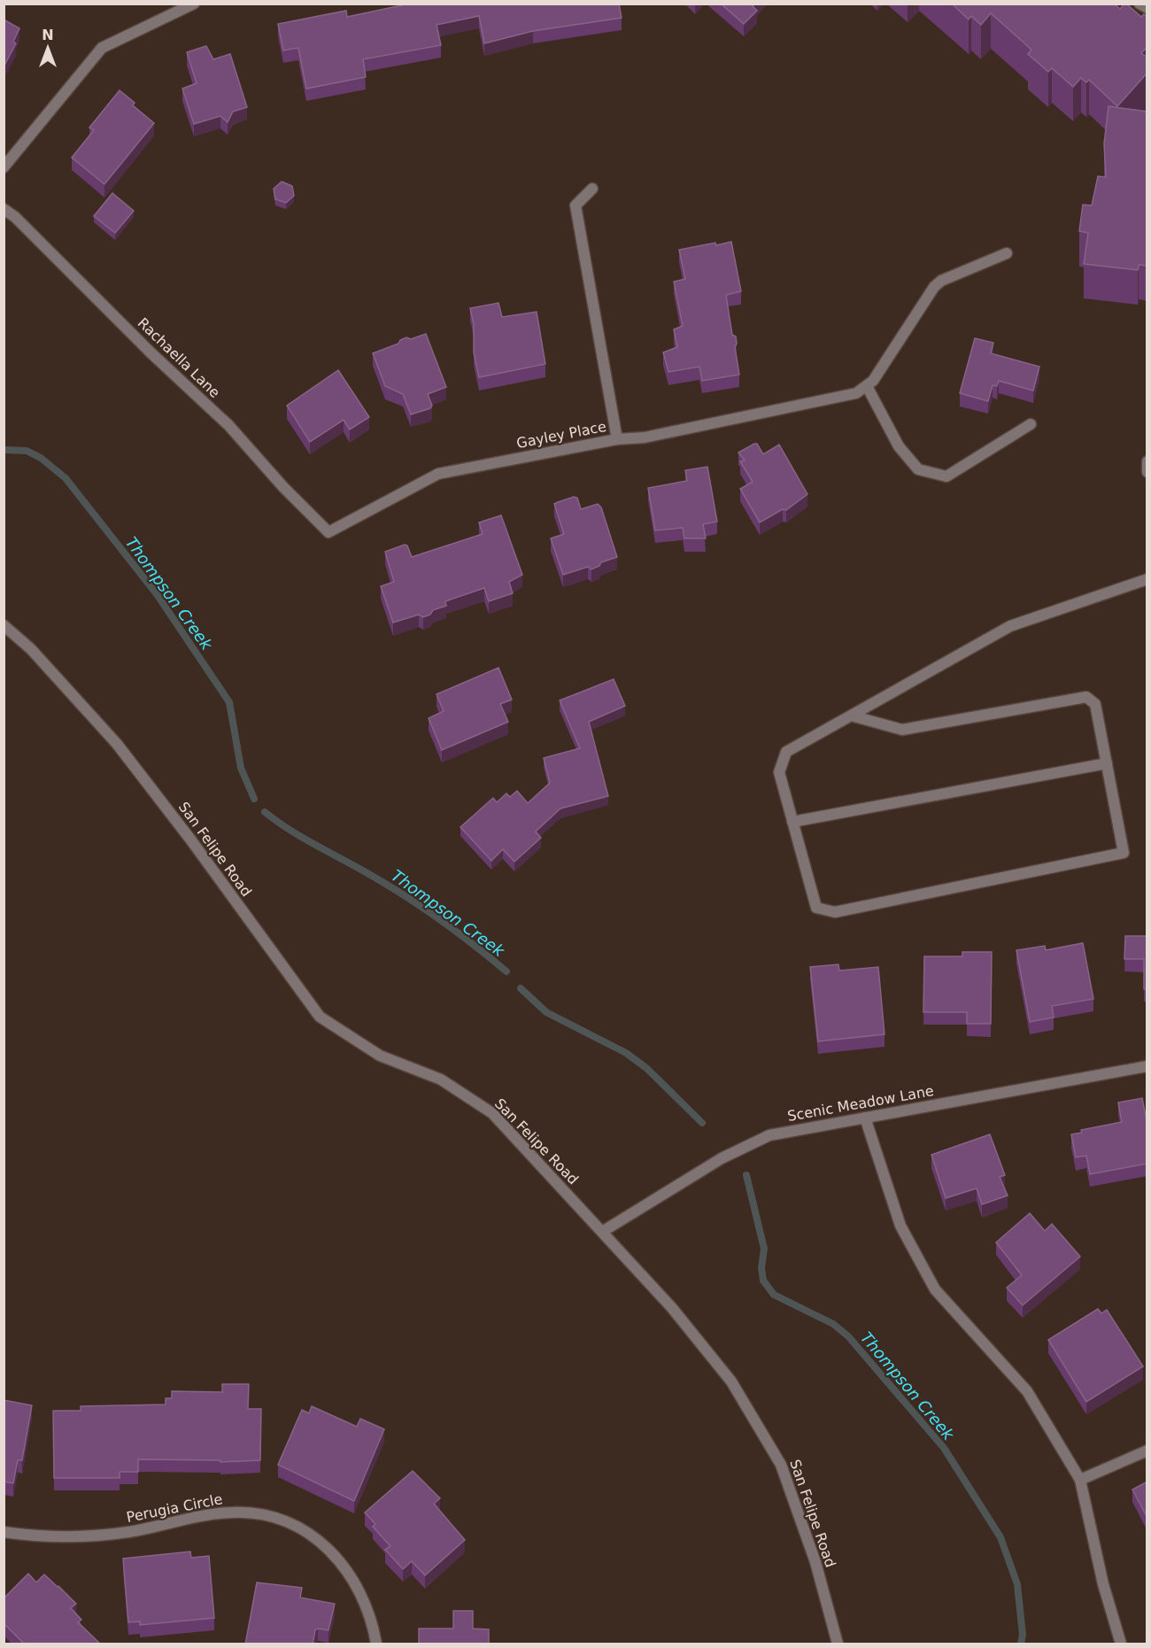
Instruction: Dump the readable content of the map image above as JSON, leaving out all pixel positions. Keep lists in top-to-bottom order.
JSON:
{
  "streets": {
    "street": [
      "Rachaella Lane",
      "Gayley Place",
      "San Felipe Road",
      "Scenic Meadow Lane",
      "Perugia Circle"
    ]
  },
  "crossings": [
    ["Rachaella Lane", "Gayley Place"],
    ["San Felipe Road", "Scenic Meadow Lane"]
  ],
  "water": ["Thompson Creek"],
  "north": "top"
}
